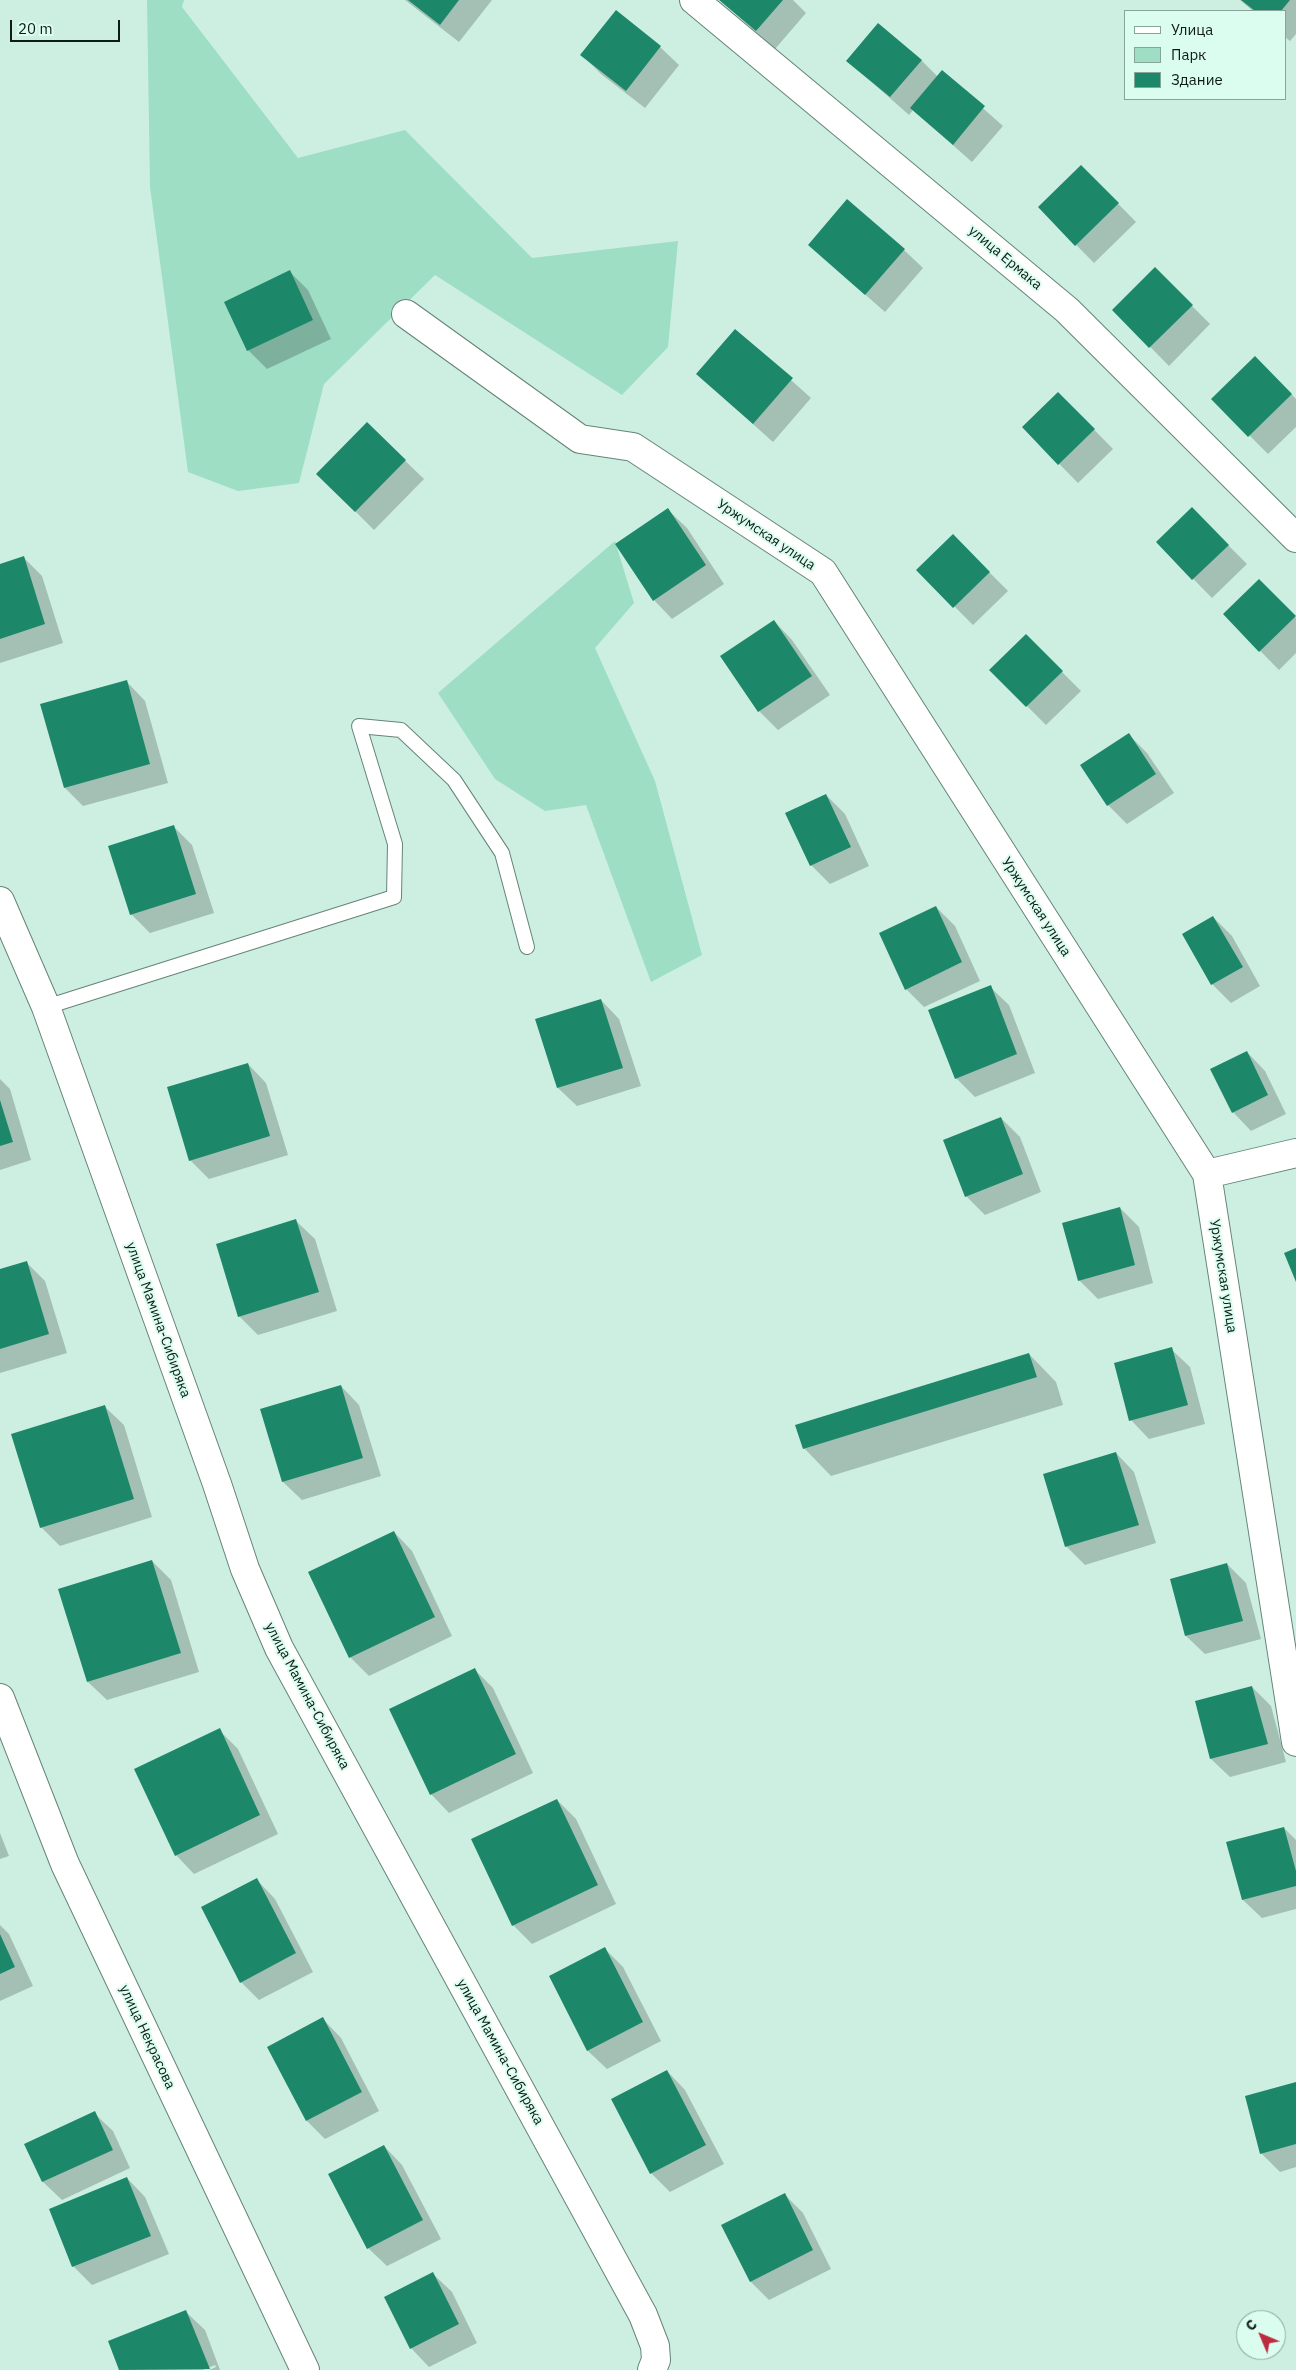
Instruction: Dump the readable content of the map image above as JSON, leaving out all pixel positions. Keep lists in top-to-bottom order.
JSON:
{
  "streets": {
    "street": [
      "улица Ермака",
      "Уржумская улица",
      "улица Мамина-Сибиряка",
      "улица Некрасова"
    ]
  },
  "legend": ["Улица", "Парк", "Здание"],
  "scale_bar": "20 m",
  "north": "top left"
}
